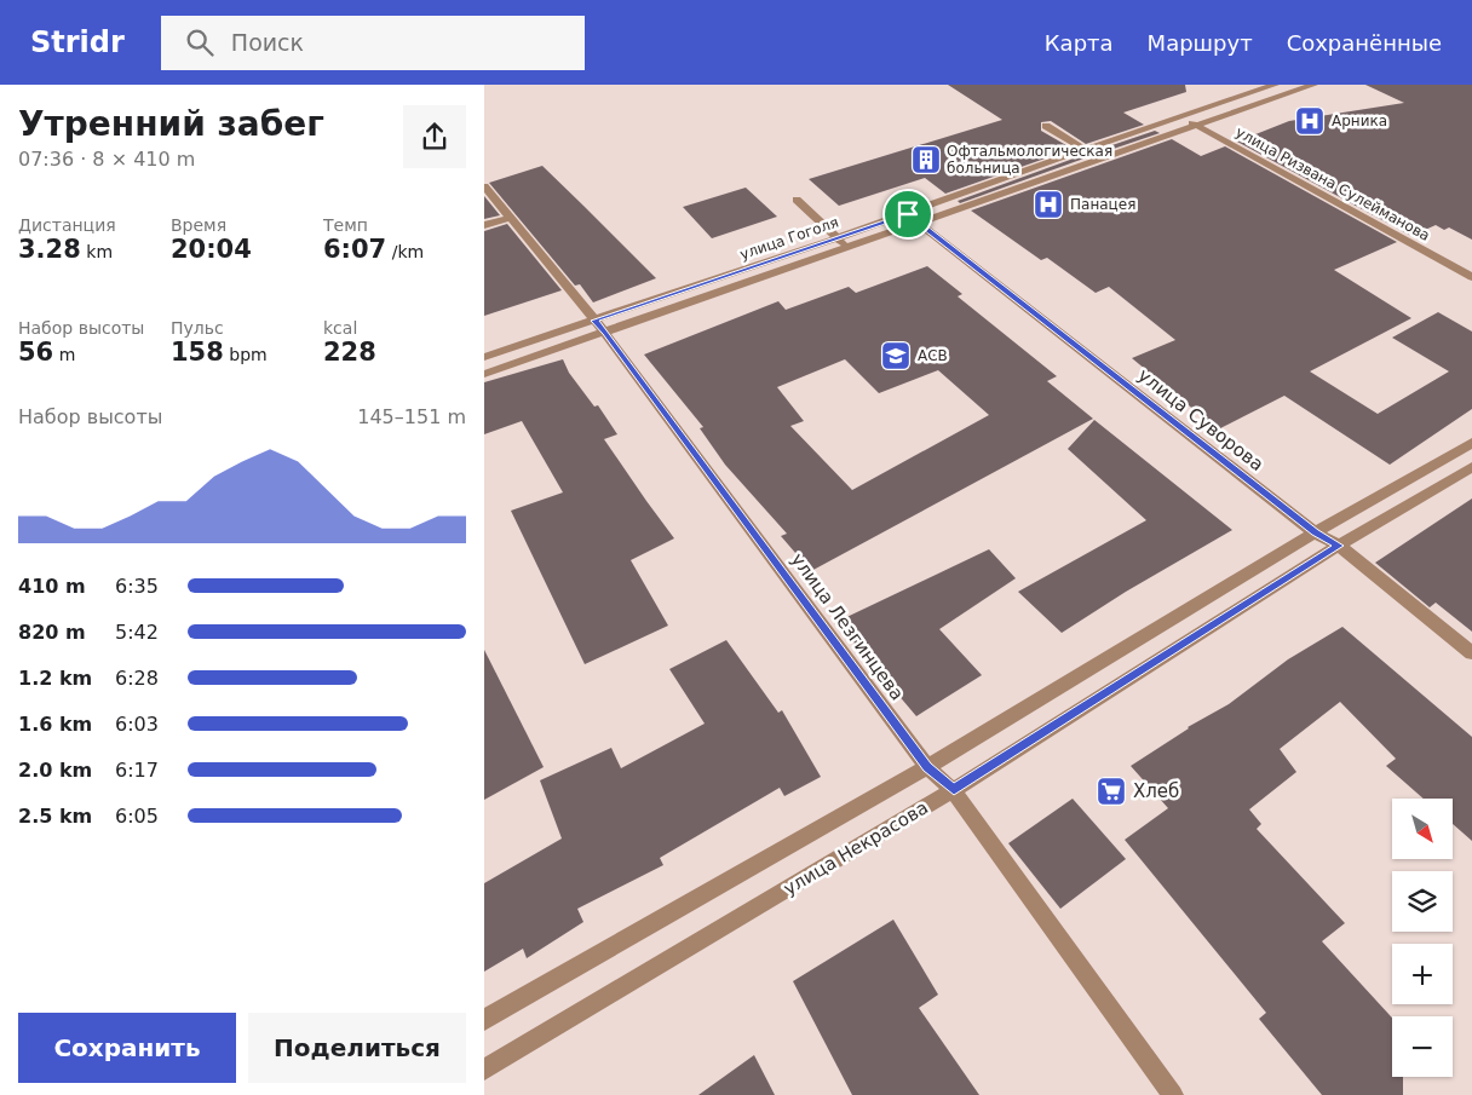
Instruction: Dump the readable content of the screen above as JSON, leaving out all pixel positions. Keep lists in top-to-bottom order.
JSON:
{
  "streets": {
    "street": [
      "улица Ризвана Сулейманова",
      "улица Гоголя",
      "улица Суворова",
      "улица Лезгинцева",
      "улица Некрасова"
    ]
  },
  "crossings": [
    ["улица Ризвана Сулейманова", "улица Гоголя"],
    ["улица Гоголя", "улица Суворова"],
    ["улица Гоголя", "улица Лезгинцева"],
    ["улица Суворова", "улица Некрасова"],
    ["улица Лезгинцева", "улица Некрасова"]
  ],
  "places": {
    "hospital": ["Арника", "Панацея"],
    "building": ["Офтальмологическая больница"],
    "school or university": ["АCB"],
    "supermarket": ["Хлеб"]
  },
  "north": "bottom right",
  "page": {
    "header": "Stridr",
    "search": "Поиск",
    "nav": ["Карта", "Маршрут", "Сохранённые"],
    "heading": ["Утренний забег", "07:36 · 8 × 410 m"],
    "stats": [
      ["Дистанция", "3.28 km"],
      ["Время", "20:04"],
      ["Темп", "6:07 /km"],
      ["Набор высоты", "56 m"],
      ["Пульс", "158 bpm"],
      ["kcal", "228"]
    ],
    "chart": ["Набор высоты", "145–151 m"],
    "list": [
      {
        "name": "410 m",
        "note": "6:35"
      },
      {
        "name": "820 m",
        "note": "5:42"
      },
      {
        "name": "1.2 km",
        "note": "6:28"
      },
      {
        "name": "1.6 km",
        "note": "6:03"
      },
      {
        "name": "2.0 km",
        "note": "6:17"
      },
      {
        "name": "2.5 km",
        "note": "6:05"
      }
    ],
    "map_buttons": ["+", "−"],
    "buttons": ["Сохранить", "Поделиться"]
  }
}
